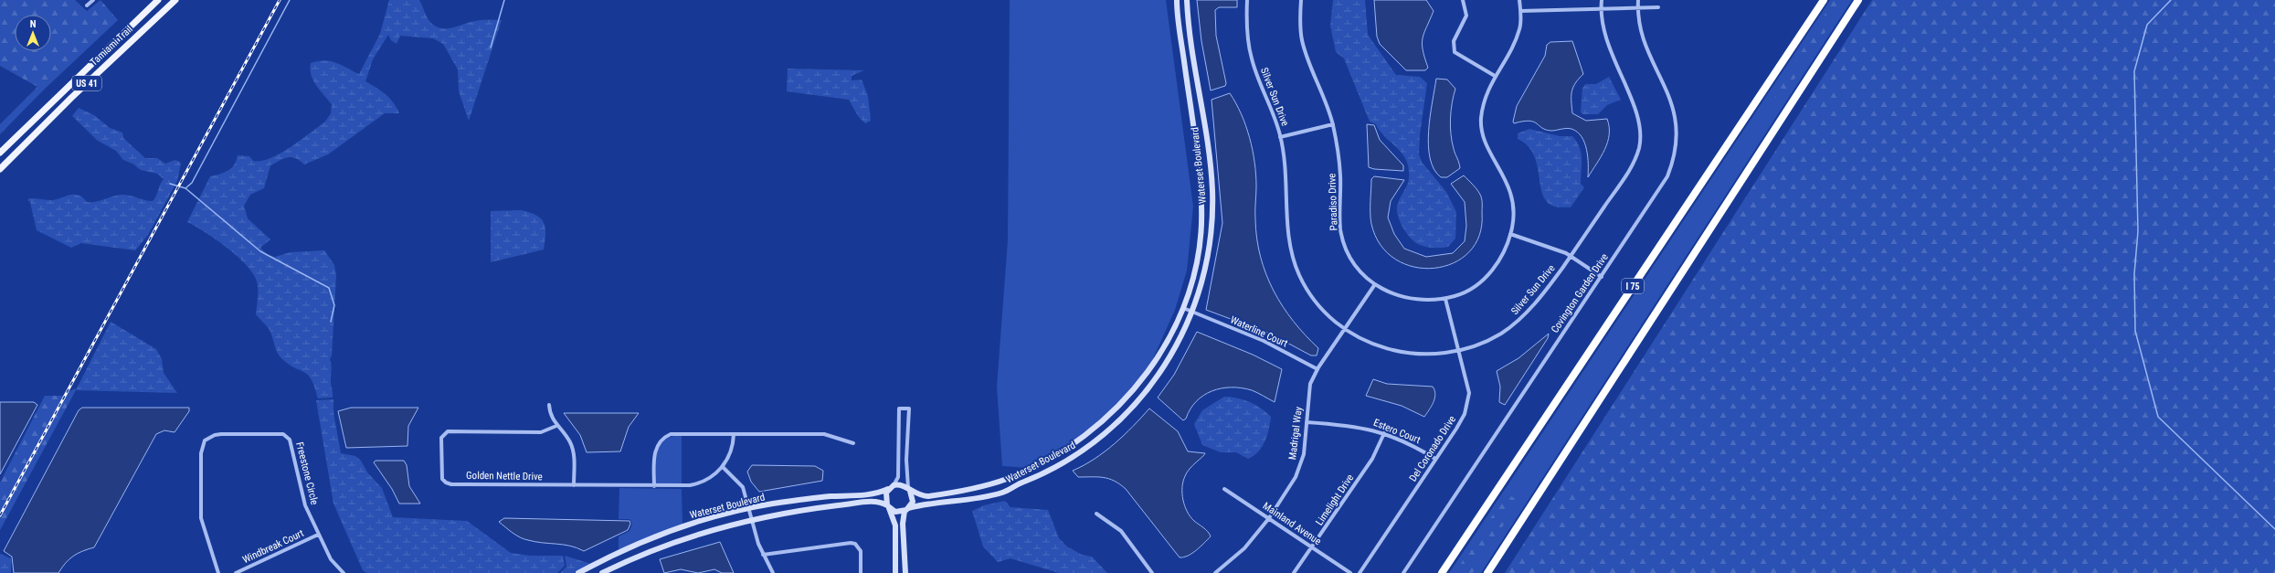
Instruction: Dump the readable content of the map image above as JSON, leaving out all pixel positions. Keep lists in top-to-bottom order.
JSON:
{
  "streets": {
    "highway": ["I 75"],
    "main road": ["Tamiami Trail", "US 41"],
    "street": [
      "Silver Sun Drive",
      "Waterset Boulevard",
      "Paradiso Drive",
      "Covington Garden Drive",
      "Waterline Court",
      "Estero Court",
      "Madrigal Way",
      "Del Coronado Drive",
      "Freestone Circle",
      "Golden Nettle Drive",
      "Limelight Drive",
      "Mainland Avenue",
      "Windbreak Court"
    ]
  },
  "crossings": [
    ["Silver Sun Drive", "Madrigal Way"],
    ["Silver Sun Drive", "Del Coronado Drive"],
    ["Waterset Boulevard", "Waterline Court"],
    ["Paradiso Drive", "Madrigal Way"],
    ["Paradiso Drive", "Del Coronado Drive"],
    ["Waterline Court", "Madrigal Way"],
    ["Estero Court", "Madrigal Way"],
    ["Estero Court", "Del Coronado Drive"],
    ["Estero Court", "Limelight Drive"],
    ["Madrigal Way", "Mainland Avenue"],
    ["Freestone Circle", "Windbreak Court"],
    ["Limelight Drive", "Mainland Avenue"]
  ],
  "north": "top"
}
